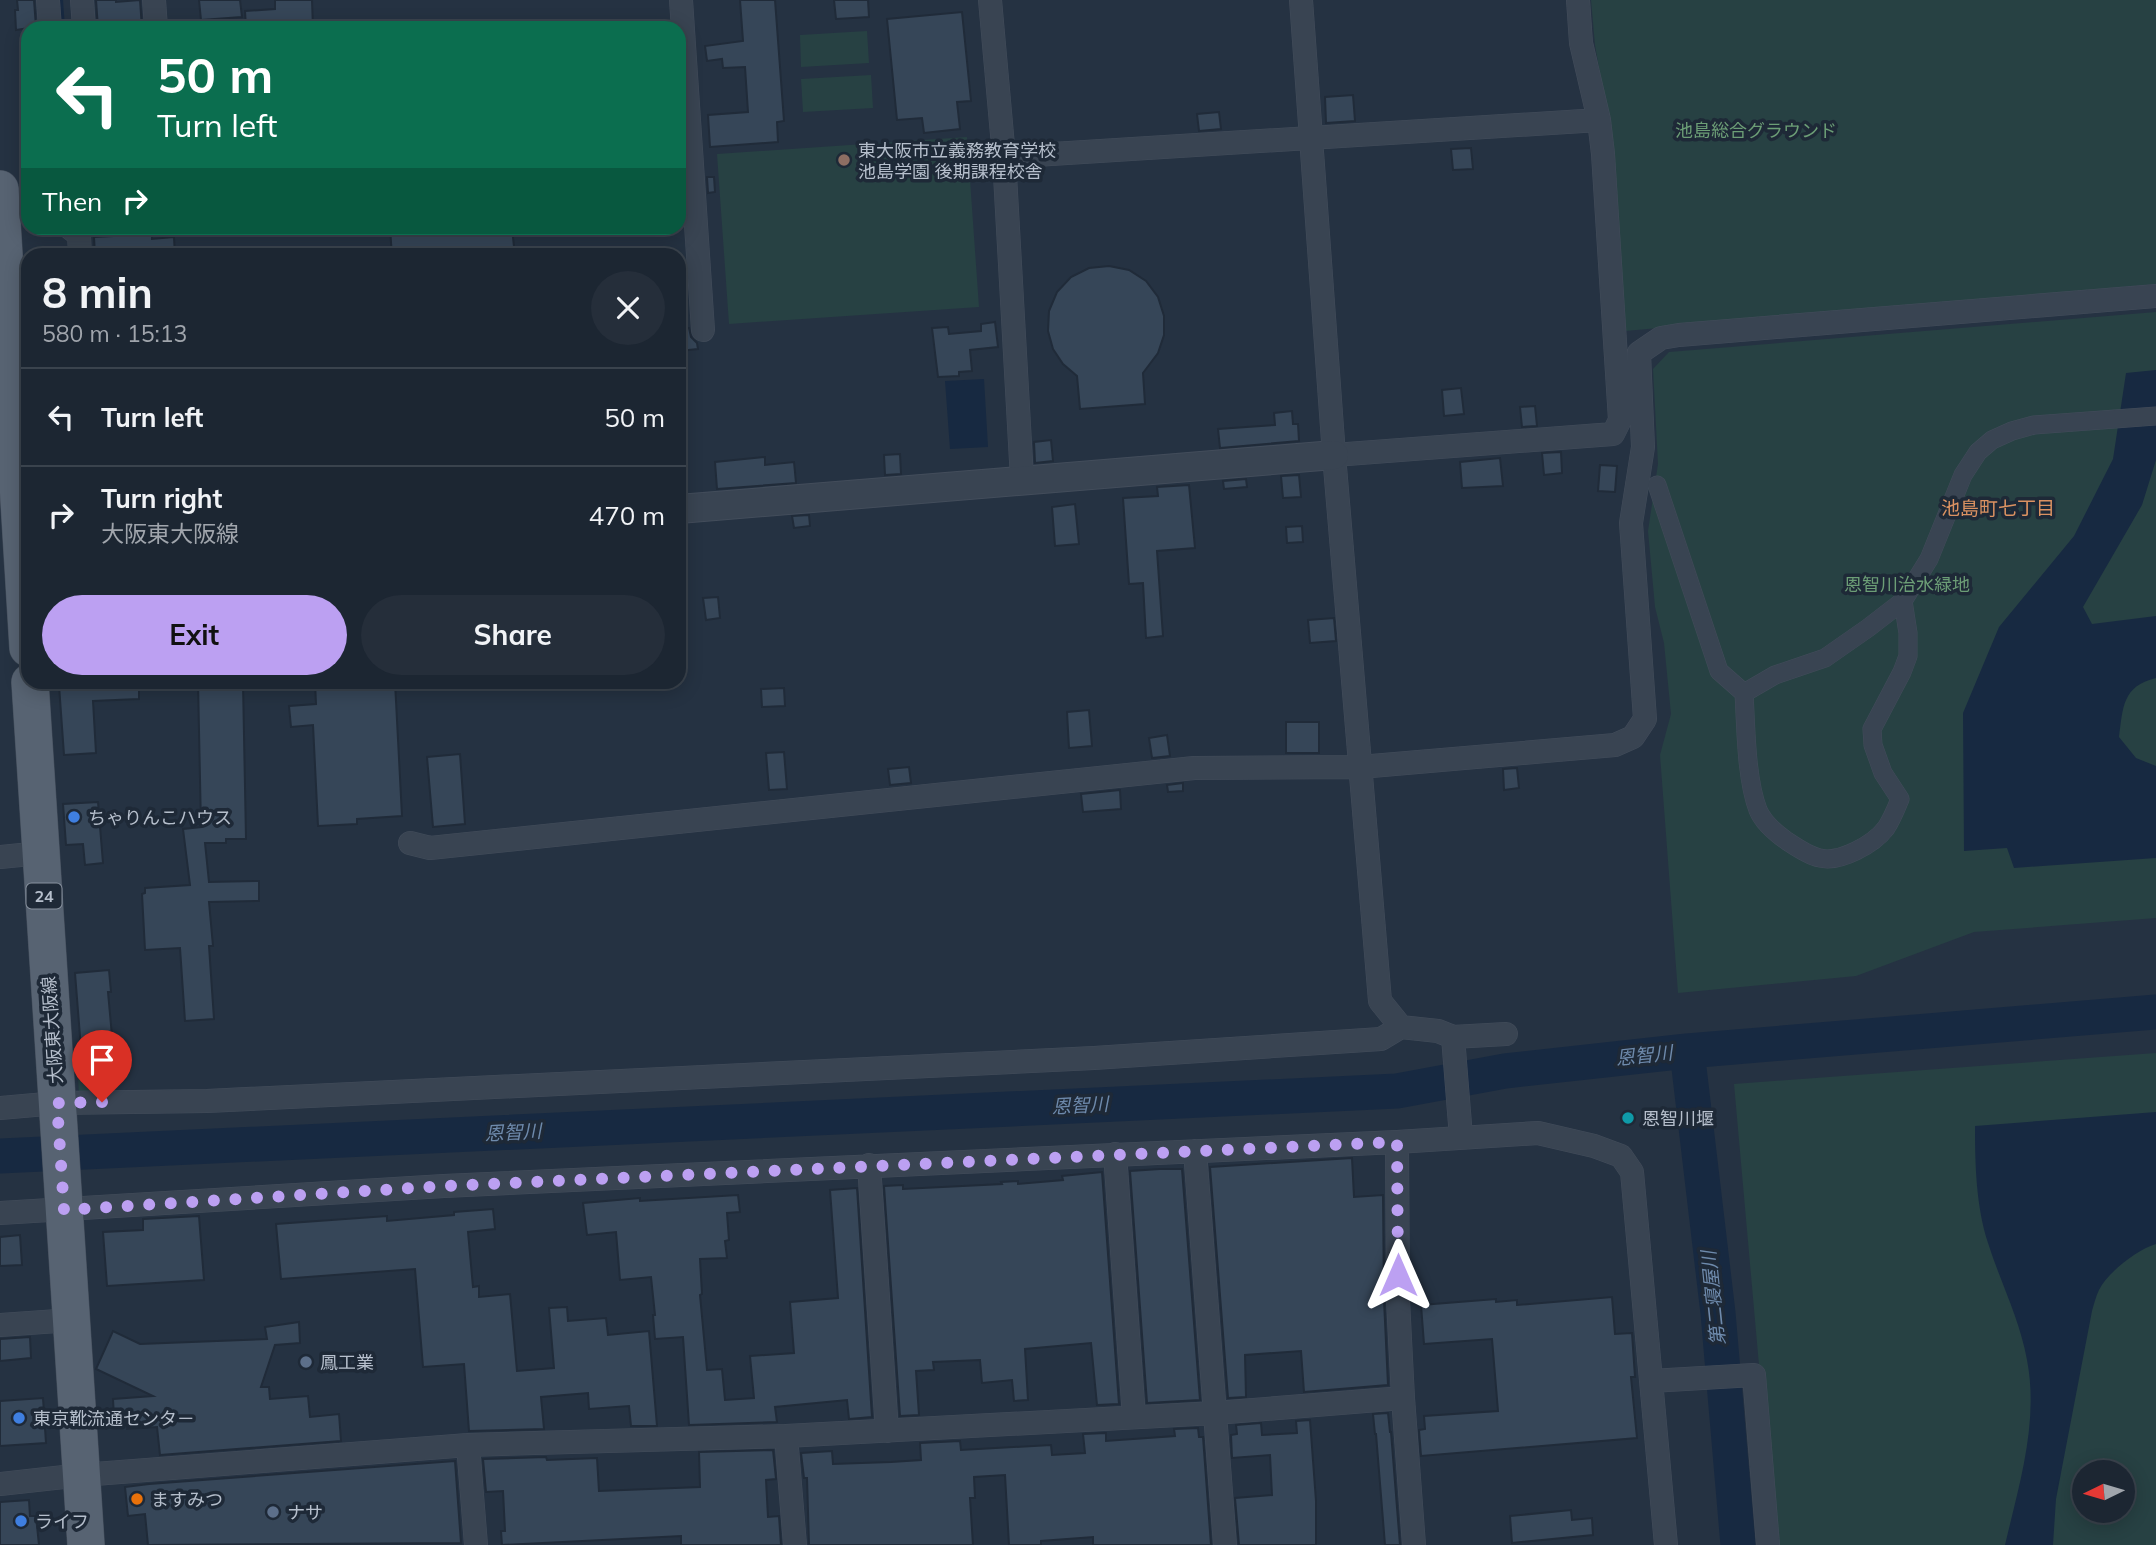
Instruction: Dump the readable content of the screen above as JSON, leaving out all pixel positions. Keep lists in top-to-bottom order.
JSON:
{
  "streets": {
    "main road": ["24", "大阪東大阪線"]
  },
  "districts": ["池島町七丁目"],
  "water": ["恩智川", "第二寝屋川"],
  "parks": ["池島総合グラウンド", "恩智川治水緑地"],
  "places": [
    "東大阪市立義務教育学校 池島学園 後期課程校舎",
    "ちゃりんこハウス",
    "恩智川堰",
    "鳳工業",
    "東京靴流通センタ－",
    "ますみつ",
    "ナサ",
    "ライフ"
  ],
  "north": "left",
  "page": {
    "turn": ["50 m", "Turn left"],
    "then": "Then",
    "heading": ["8 min", "580 m · 15:13"],
    "list": [
      {
        "name": "Turn left",
        "value": "50 m"
      },
      {
        "name": "Turn right",
        "note": "大阪東大阪線",
        "value": "470 m"
      }
    ],
    "buttons": ["Exit", "Share"]
  }
}
